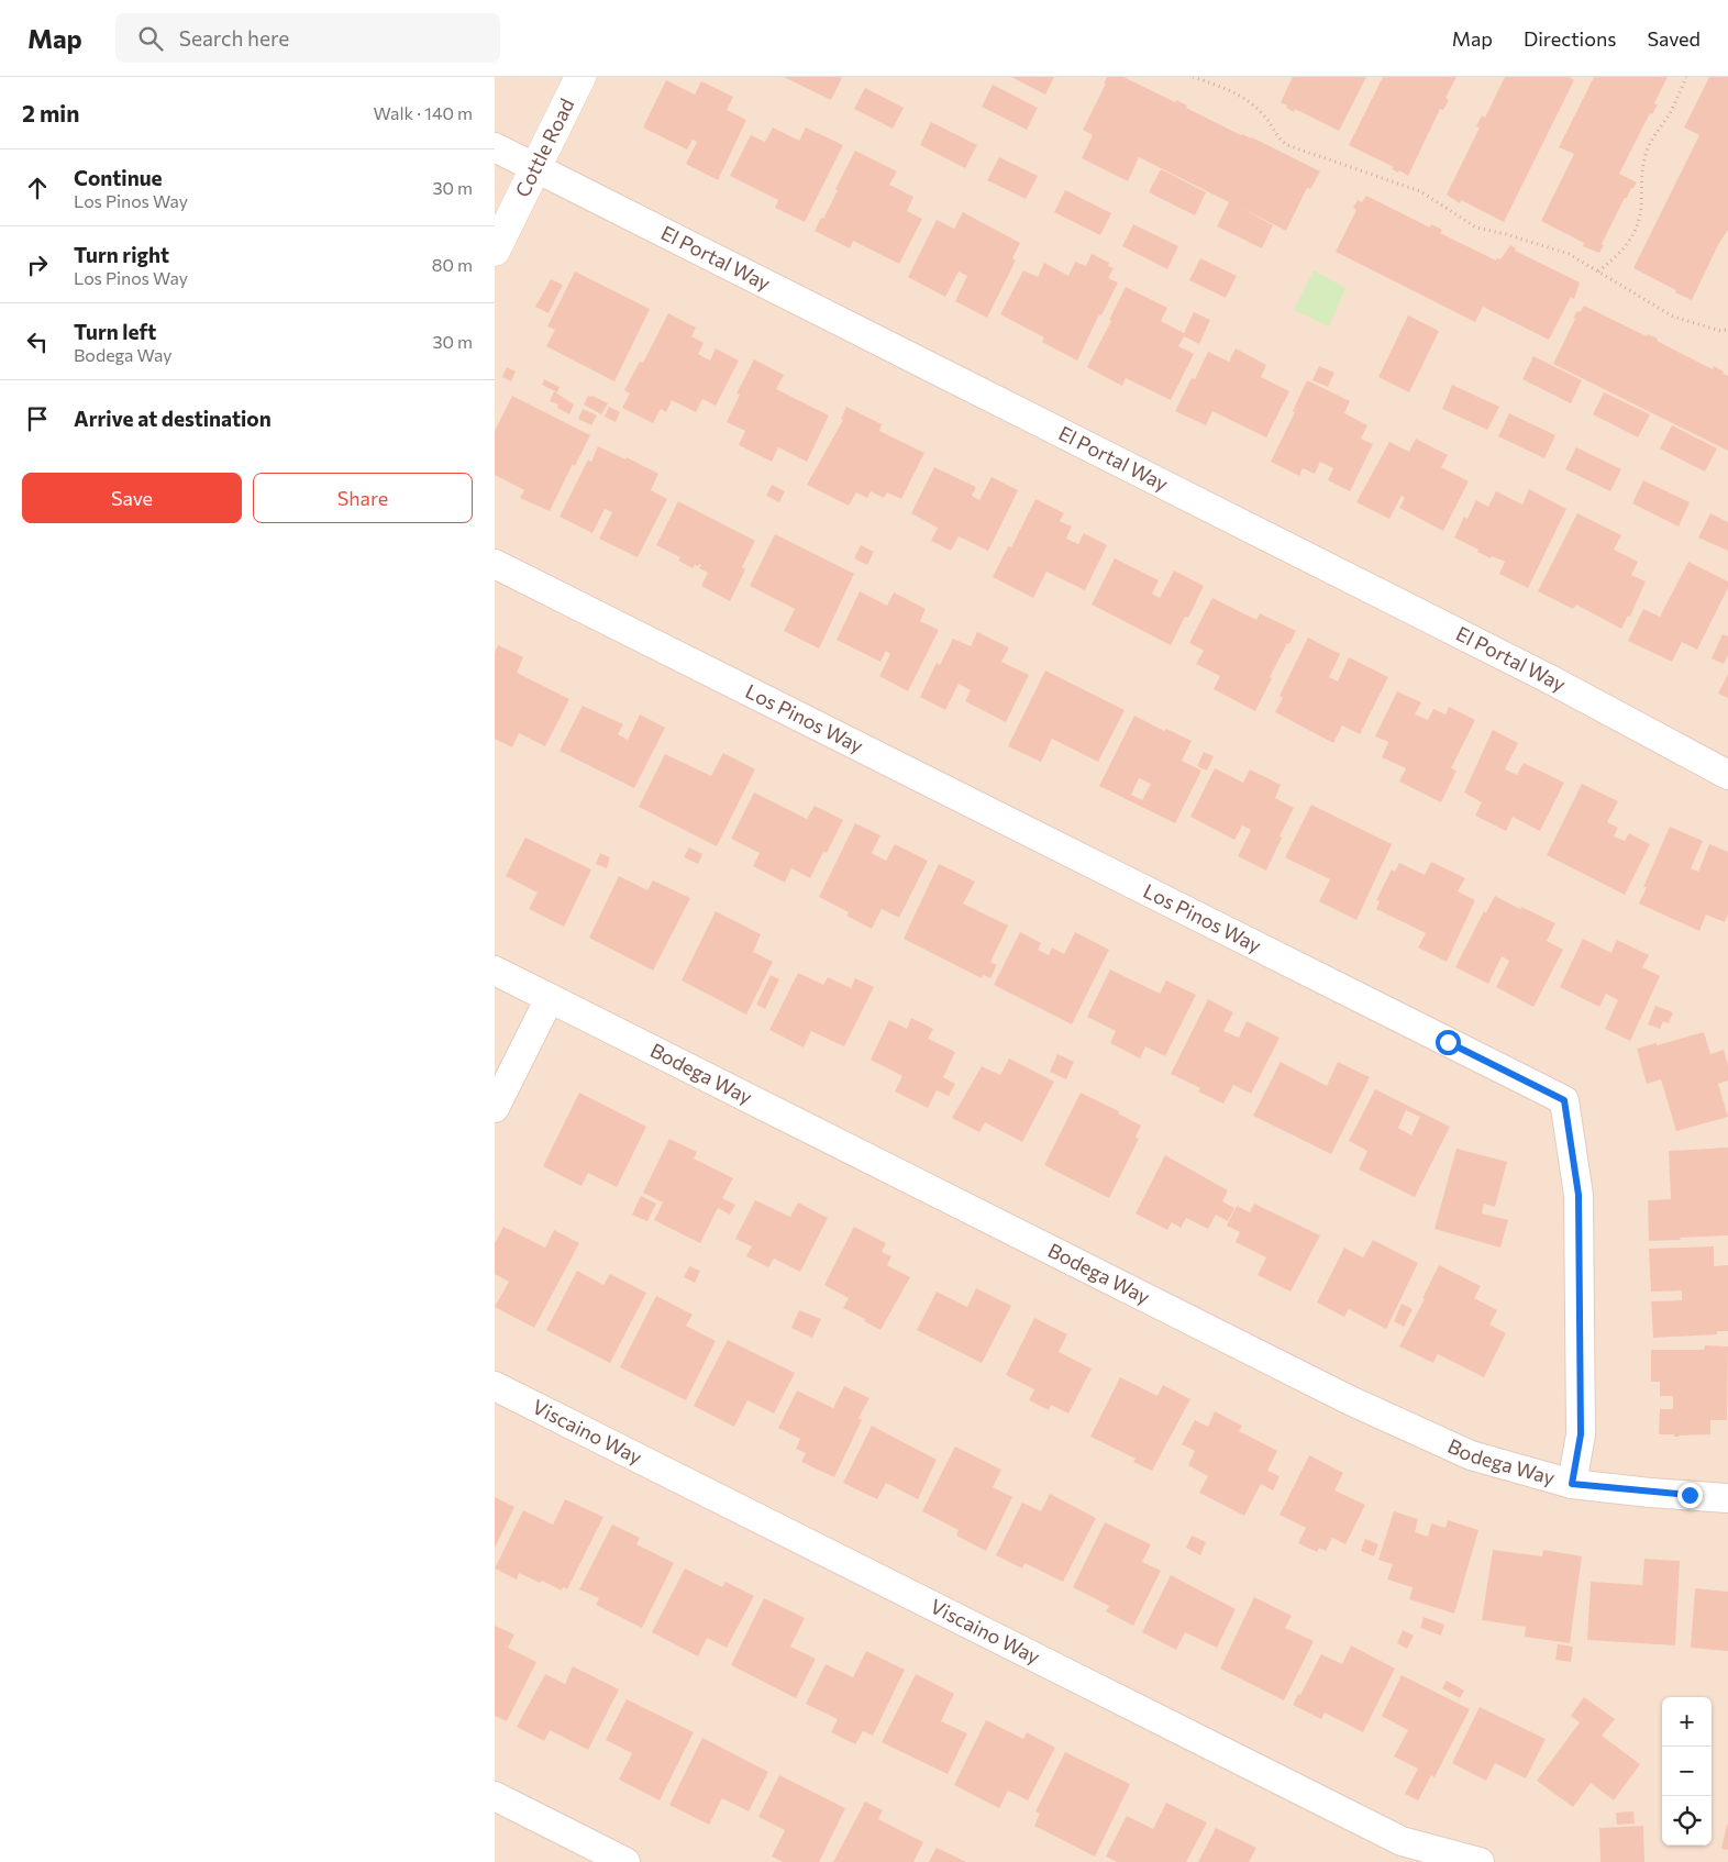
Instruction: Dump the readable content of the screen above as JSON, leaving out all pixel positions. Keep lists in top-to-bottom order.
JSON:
{
  "streets": {
    "street": [
      "Cottle Road",
      "El Portal Way",
      "Los Pinos Way",
      "Bodega Way",
      "Viscaino Way"
    ]
  },
  "crossings": [
    ["Cottle Road", "El Portal Way"],
    ["Los Pinos Way", "Bodega Way"]
  ],
  "page": {
    "header": "Map",
    "search": "Search here",
    "nav": ["Map", "Directions", "Saved"],
    "heading": ["2 min", "Walk · 140 m"],
    "list": [
      ["Continue", "Los Pinos Way", "30 m"],
      ["Turn right", "Los Pinos Way", "80 m"],
      ["Turn left", "Bodega Way", "30 m"],
      "Arrive at destination"
    ],
    "buttons": ["Save", "Share"],
    "map_buttons": ["+", "−"]
  }
}
